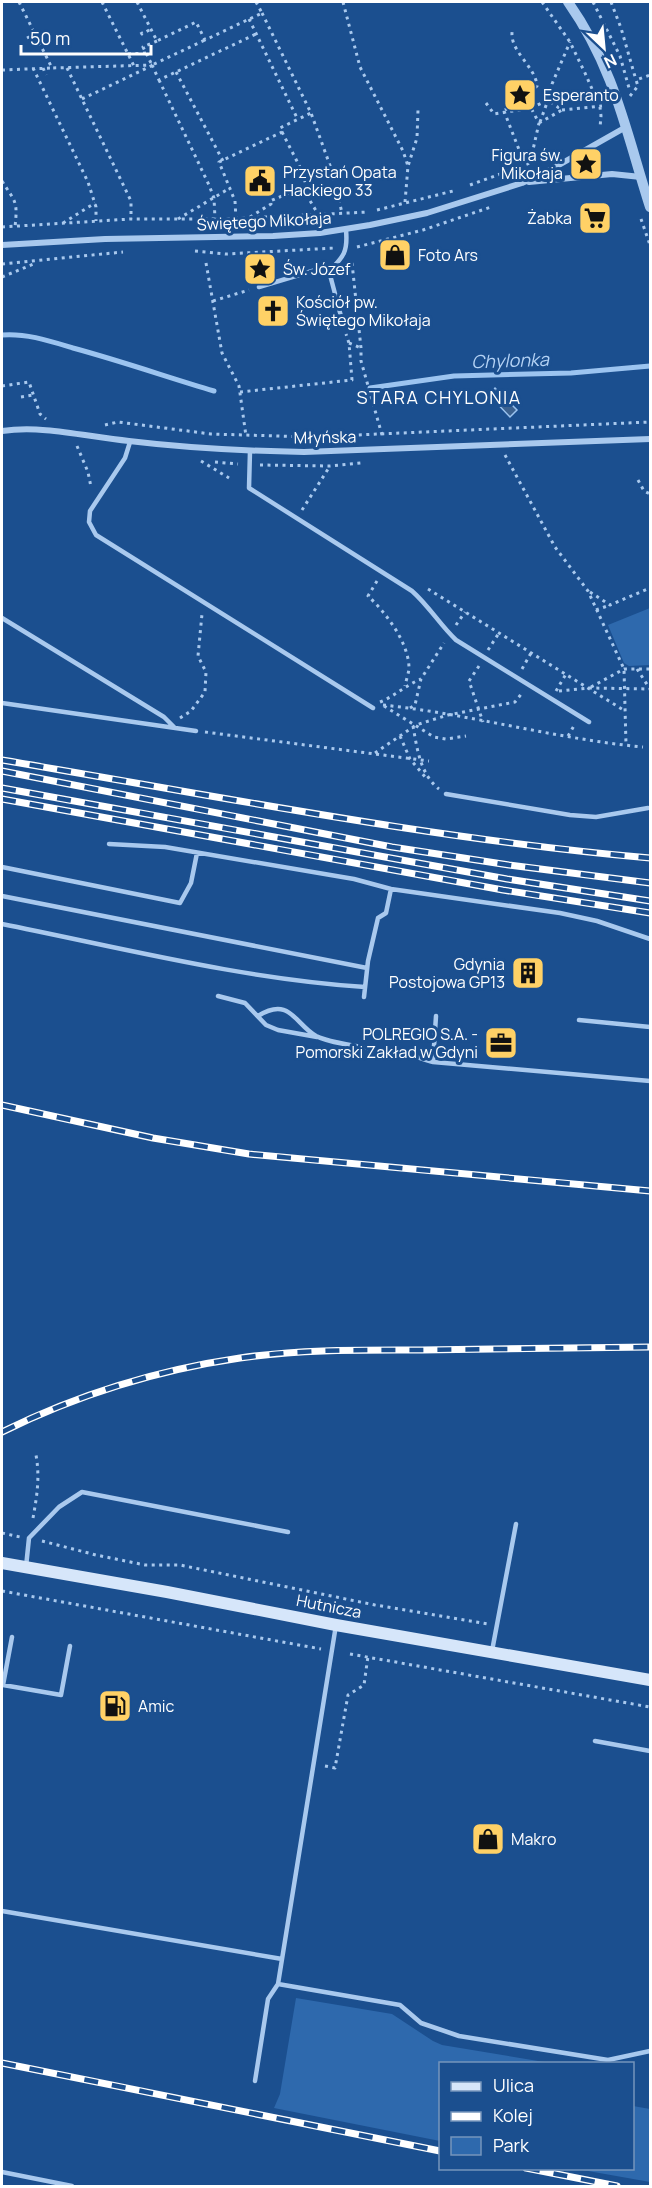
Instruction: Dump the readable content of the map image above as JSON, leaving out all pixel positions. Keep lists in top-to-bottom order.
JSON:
{
  "streets": {
    "main road": ["Hutnicza"],
    "street": ["Świętego Mikołaja", "Młyńska"]
  },
  "districts": ["STARA CHYLONIA"],
  "water": ["Chylonka"],
  "places": {
    "place": ["Esperanto", "Figura św. Mikołaja", "Św. Józef"],
    "public building": ["Przystań Opata Hackiego 33"],
    "supermarket": ["Żabka"],
    "shop": ["Foto Ars", "Makro"],
    "church": ["Kościół pw. Świętego Mikołaja"],
    "building": ["Gdynia Postojowa GP13"],
    "office": ["POLREGIO S.A. - Pomorski Zakład w Gdyni"],
    "fuel station": ["Amic"]
  },
  "legend": ["Ulica", "Kolej", "Park"],
  "scale_bar": "50 m",
  "north": "bottom right"
}
